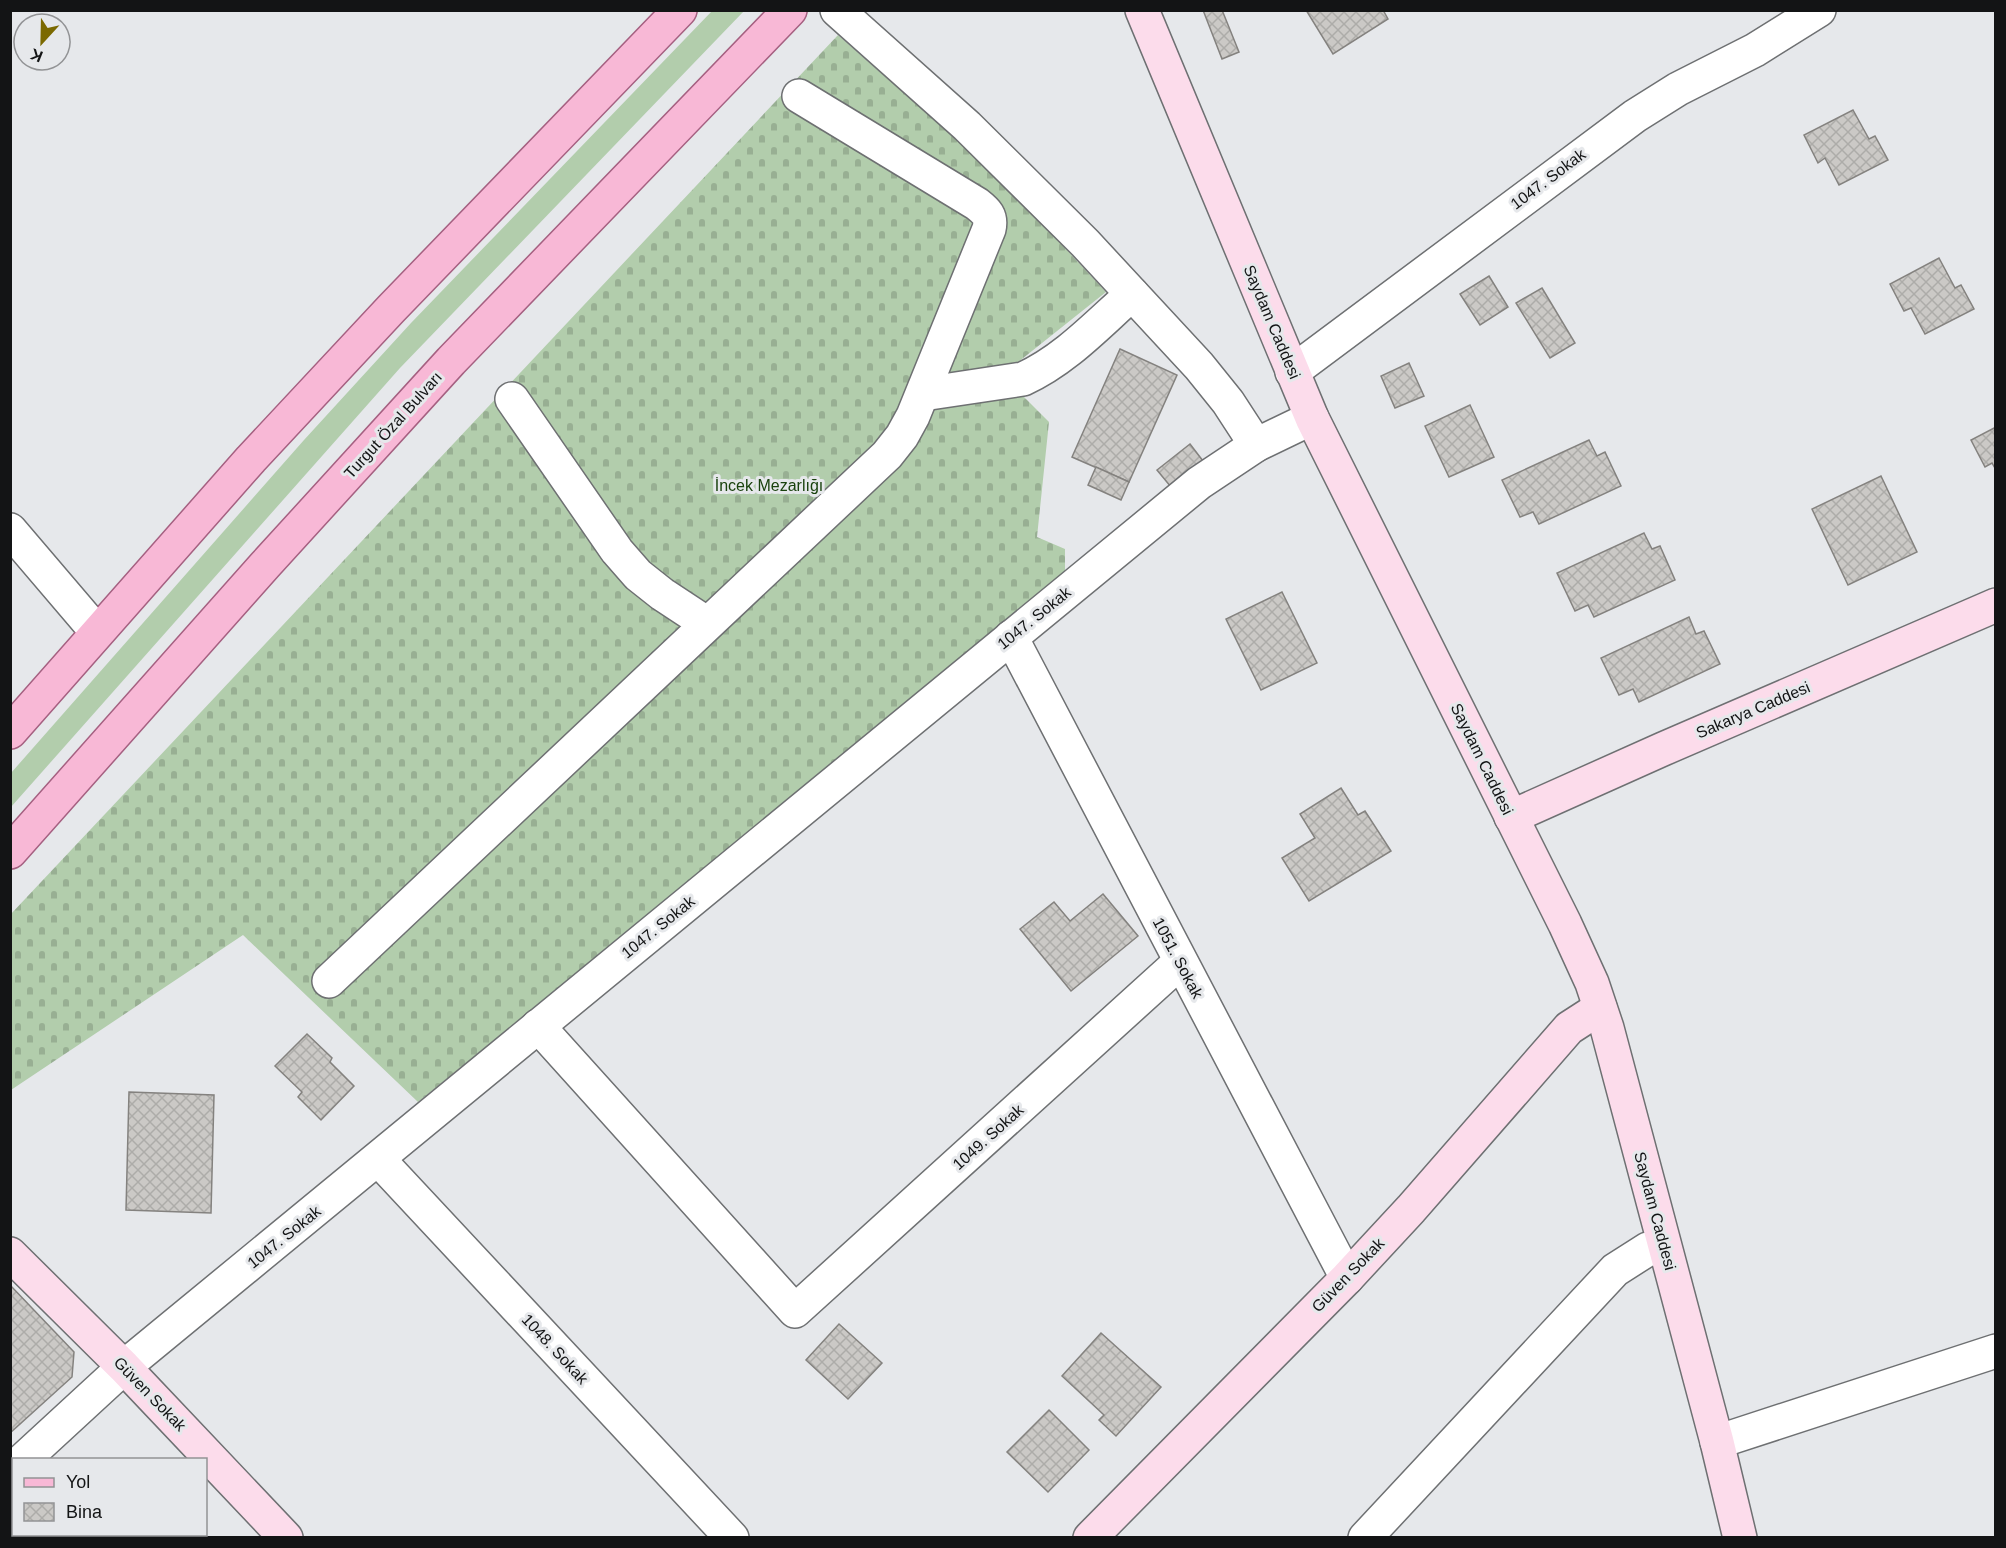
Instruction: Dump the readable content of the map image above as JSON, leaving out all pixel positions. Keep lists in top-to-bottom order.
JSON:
{
  "streets": {
    "main road": ["Turgut Özal Bulvarı"],
    "street": [
      "1047. Sokak",
      "Saydam Caddesi",
      "Sakarya Caddesi",
      "1051. Sokak",
      "1049. Sokak",
      "Güven Sokak",
      "1048. Sokak"
    ]
  },
  "crossings": [
    ["1047. Sokak", "Saydam Caddesi"],
    ["1047. Sokak", "1051. Sokak"],
    ["1047. Sokak", "1049. Sokak"],
    ["1047. Sokak", "Güven Sokak"],
    ["1047. Sokak", "1048. Sokak"],
    ["Saydam Caddesi", "Sakarya Caddesi"],
    ["Saydam Caddesi", "Güven Sokak"],
    ["1051. Sokak", "1049. Sokak"],
    ["1051. Sokak", "Güven Sokak"]
  ],
  "parks": ["İncek Mezarlığı"],
  "legend": ["Yol", "Bina"],
  "north": "bottom"
}
